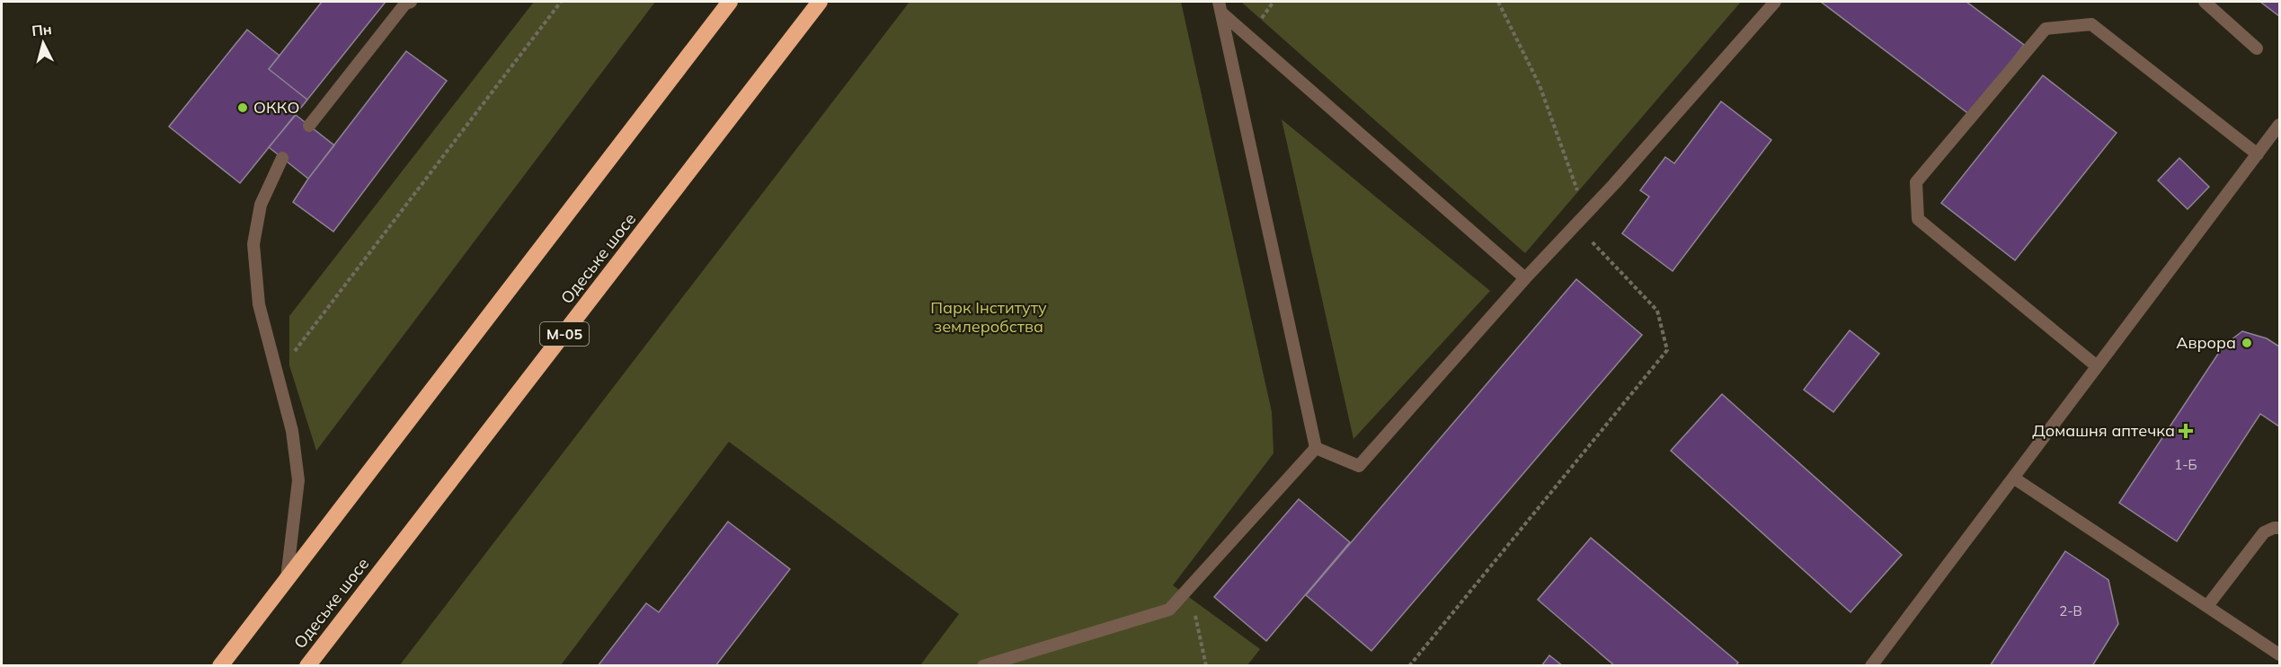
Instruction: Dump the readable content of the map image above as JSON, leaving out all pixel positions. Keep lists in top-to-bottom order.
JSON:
{
  "streets": {
    "highway": ["Одеське шосе", "М-05"]
  },
  "parks": ["Парк Інституту землеробства"],
  "places": {
    "other": ["ОККО", "Аврора"],
    "health": ["Домашня аптечка"]
  },
  "house_numbers": ["1-Б", "2-В"],
  "north": "top"
}
